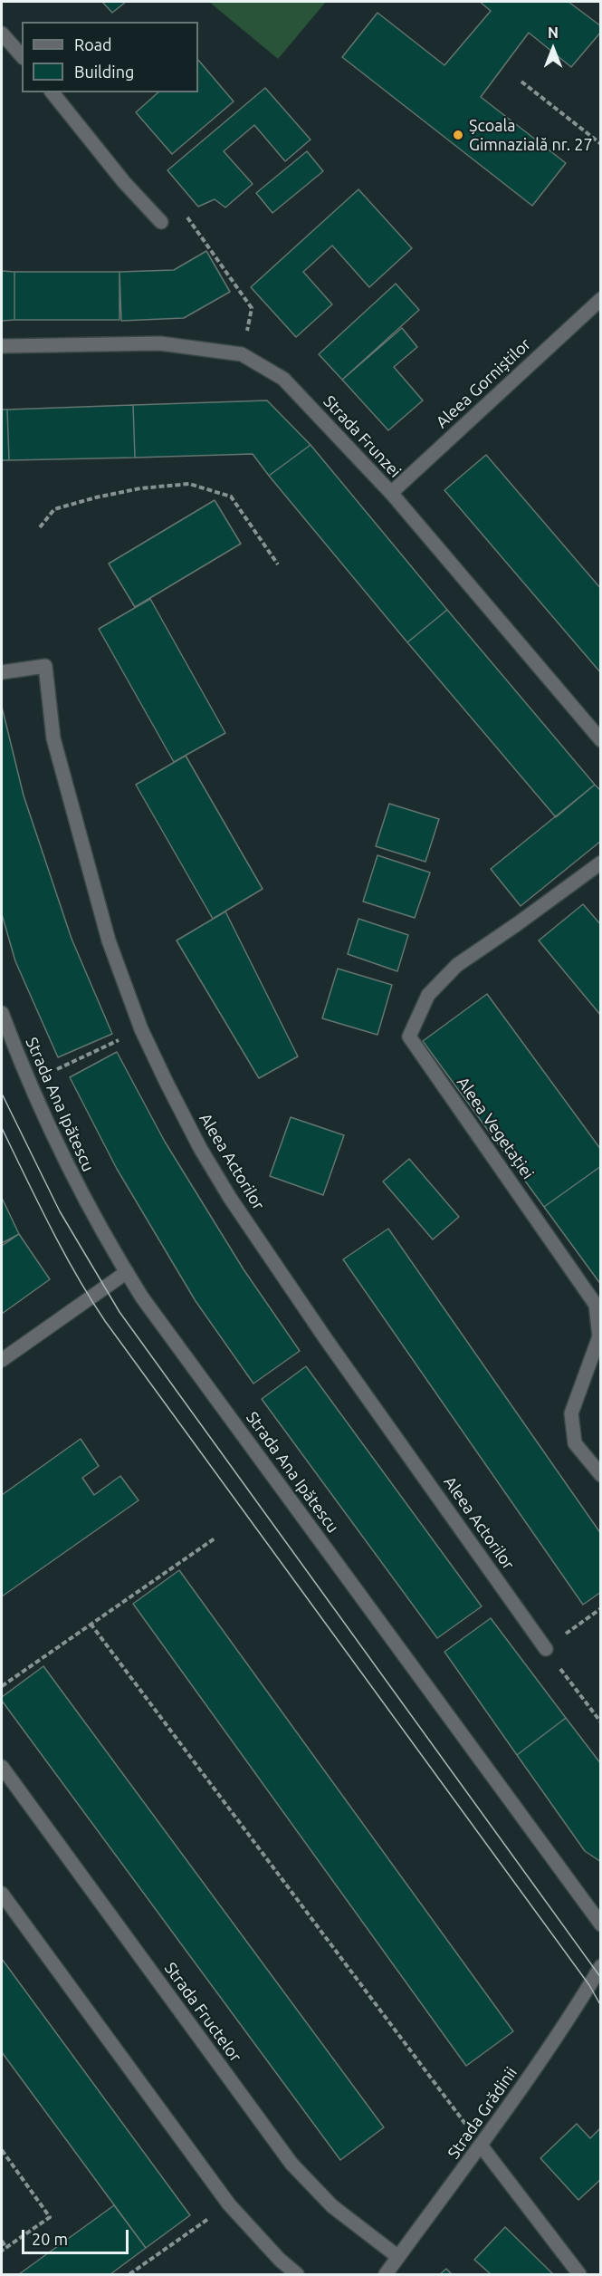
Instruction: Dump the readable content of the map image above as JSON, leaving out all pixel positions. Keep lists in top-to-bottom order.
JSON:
{
  "streets": {
    "street": [
      "Aleea Gorniștilor",
      "Strada Frunzei",
      "Strada Ana Ipătescu",
      "Aleea Vegetației",
      "Aleea Actorilor",
      "Strada Fructelor",
      "Strada Grădinii"
    ]
  },
  "crossings": [
    ["Aleea Gorniștilor", "Strada Frunzei"],
    ["Strada Fructelor", "Strada Grădinii"]
  ],
  "places": ["Școala Gimnazială nr. 27"],
  "legend": ["Road", "Building"],
  "scale_bar": "20 m",
  "north": "top"
}
